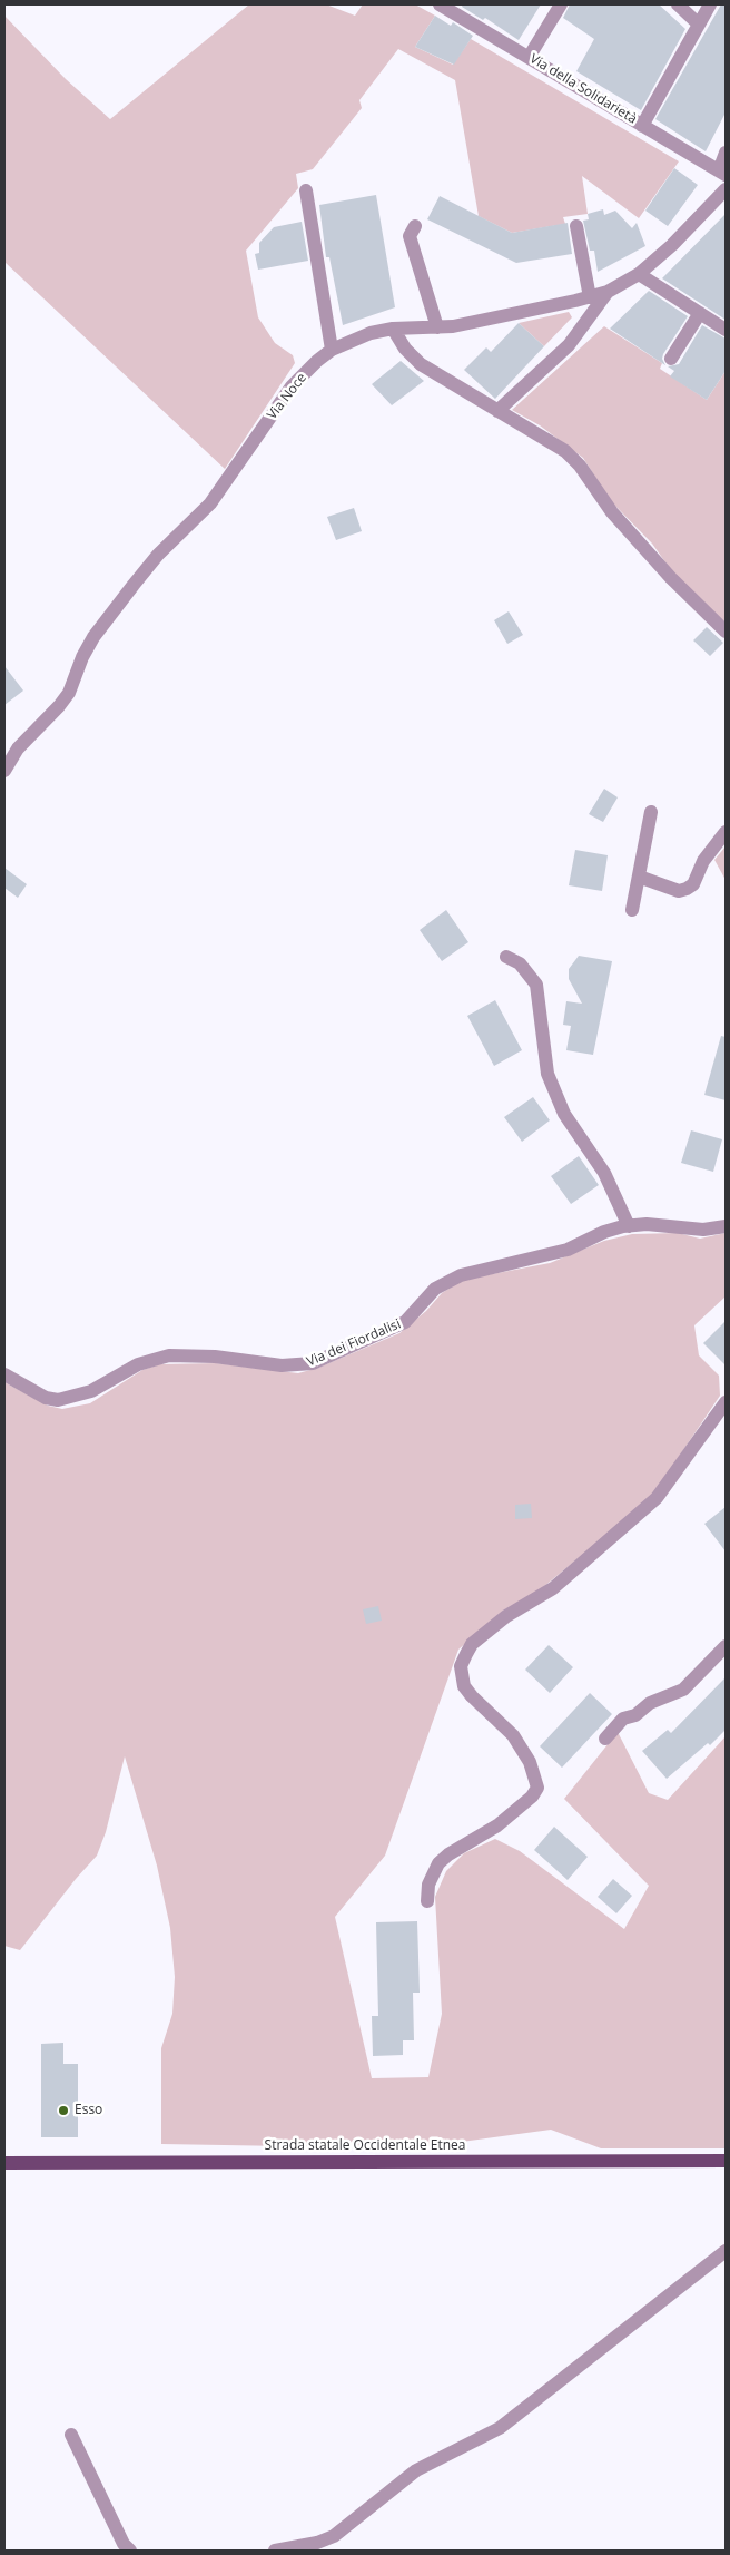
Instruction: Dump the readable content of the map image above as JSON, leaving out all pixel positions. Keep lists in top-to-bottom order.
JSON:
{
  "streets": {
    "main road": ["Strada statale Occidentale Etnea"],
    "street": ["Via della Solidarietà", "Via Noce", "Via dei Fiordalisi"]
  },
  "places": ["Esso"]
}
